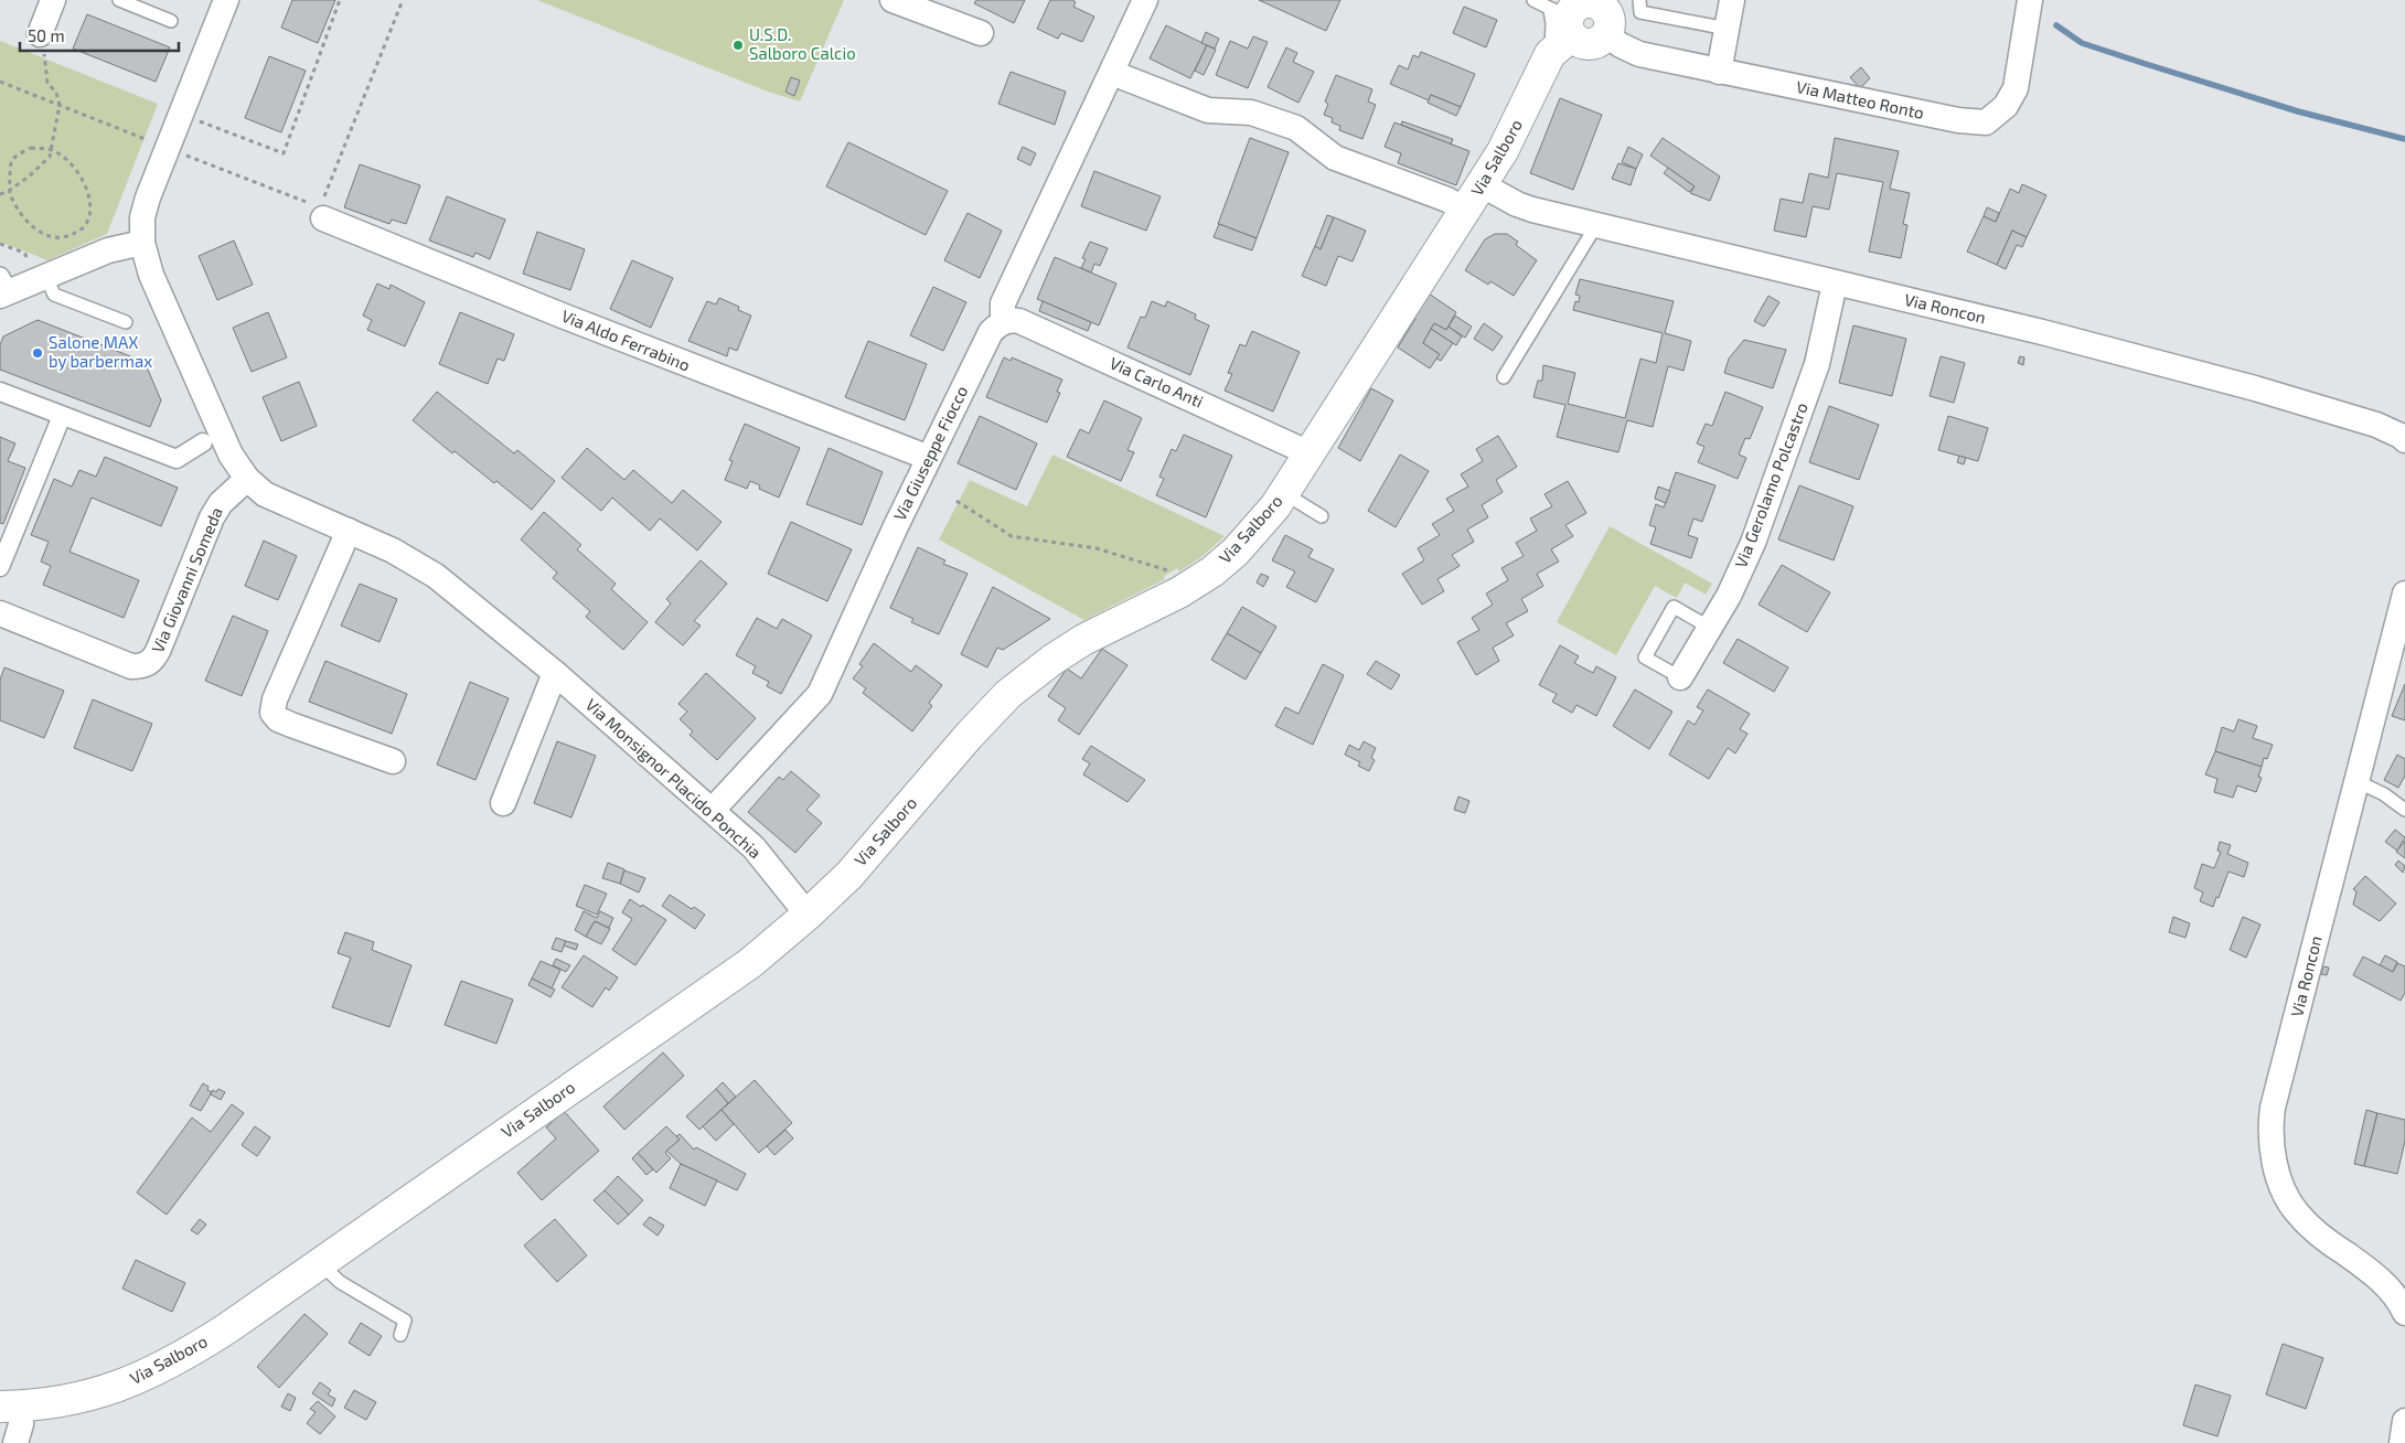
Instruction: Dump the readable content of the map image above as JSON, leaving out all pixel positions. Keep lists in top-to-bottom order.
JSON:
{
  "streets": {
    "street": [
      "Via Matteo Ronto",
      "Via Salboro",
      "Via Roncon",
      "Via Aldo Ferrabino",
      "Via Carlo Anti",
      "Via Giuseppe Fiocco",
      "Via Gerolamo Polcastro",
      "Via Giovanni Someda",
      "Via Monsignor Placido Ponchia"
    ]
  },
  "crossings": [
    ["Via Salboro", "Via Roncon"],
    ["Via Salboro", "Via Carlo Anti"],
    ["Via Salboro", "Via Monsignor Placido Ponchia"],
    ["Via Roncon", "Via Gerolamo Polcastro"],
    ["Via Aldo Ferrabino", "Via Giuseppe Fiocco"],
    ["Via Carlo Anti", "Via Giuseppe Fiocco"],
    ["Via Giuseppe Fiocco", "Via Monsignor Placido Ponchia"],
    ["Via Giovanni Someda", "Via Monsignor Placido Ponchia"]
  ],
  "places": ["U.S.D. Salboro Calcio", "Salone MAX by barbermax"],
  "scale_bar": "50 m"
}
